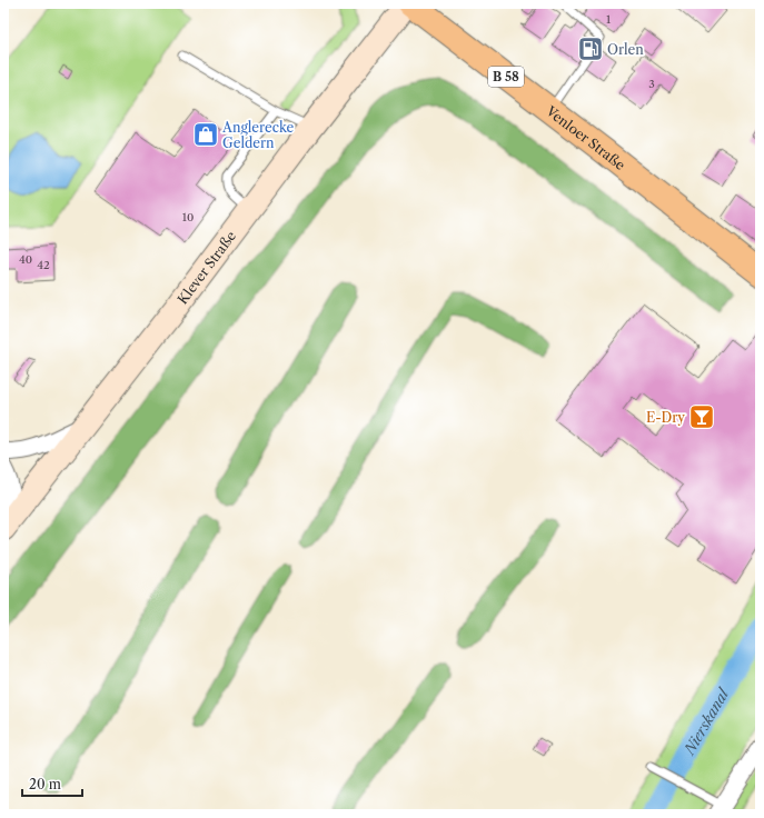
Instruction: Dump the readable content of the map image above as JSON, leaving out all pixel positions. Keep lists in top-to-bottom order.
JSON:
{
  "streets": {
    "main road": ["B 58", "Venloer Straße", "Klever Straße"]
  },
  "crossings": [
    ["Venloer Straße", "Klever Straße"]
  ],
  "water": ["Nierskanal"],
  "places": {
    "fuel station": ["Orlen"],
    "shop": ["Anglerecke Geldern"],
    "bar": ["E-Dry"]
  },
  "house_numbers": [
    "1",
    "3",
    "10",
    "40",
    "42"
  ],
  "scale_bar": "20 m"
}
